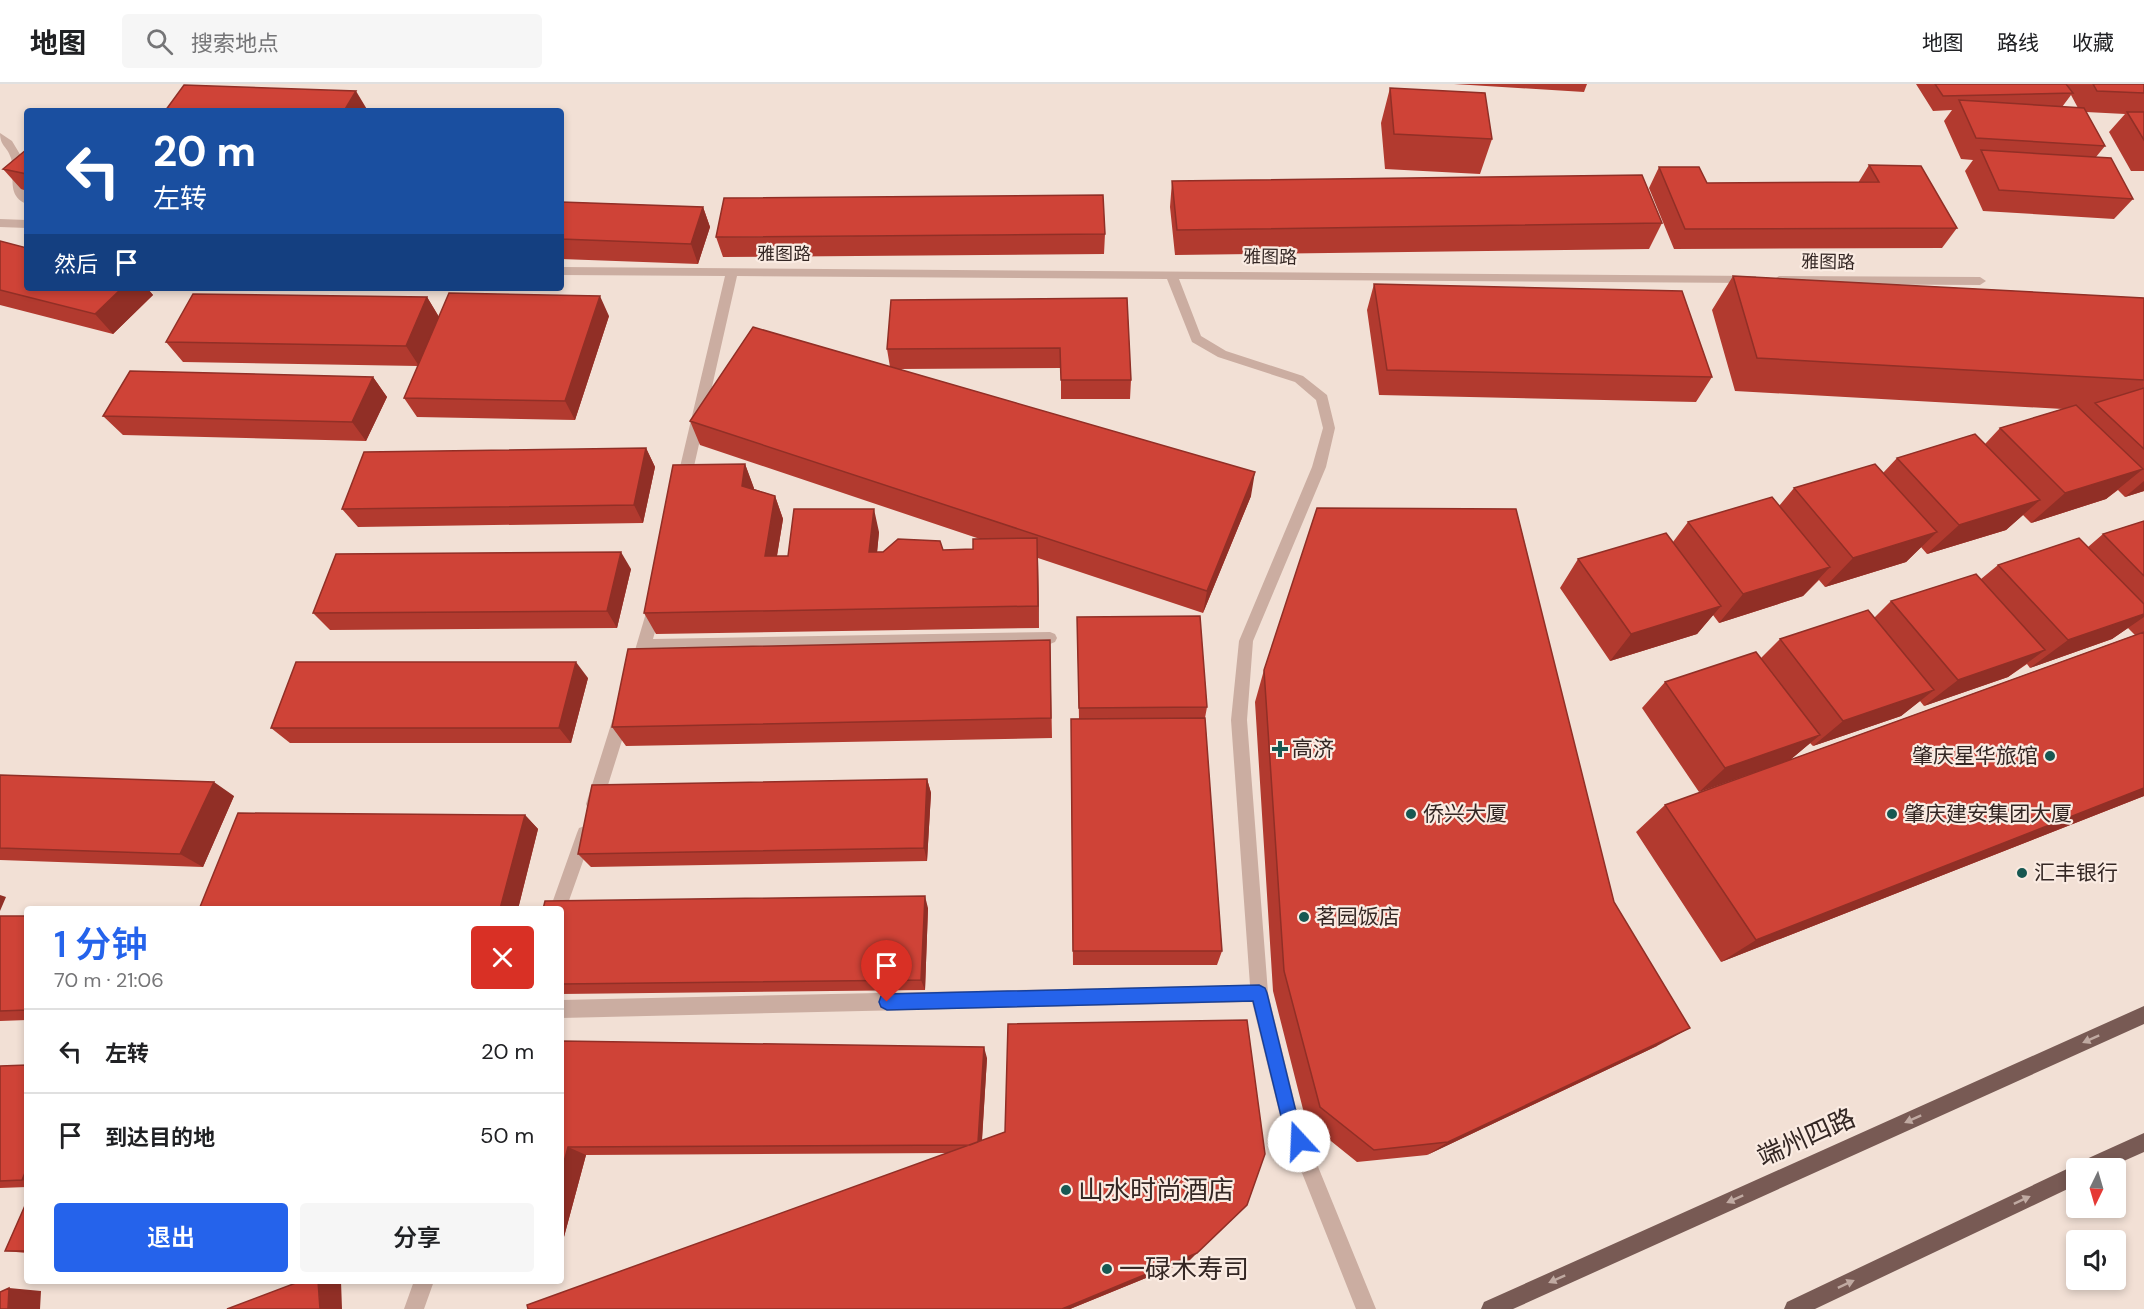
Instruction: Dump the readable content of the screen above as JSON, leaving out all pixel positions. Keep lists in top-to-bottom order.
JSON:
{
  "streets": {
    "main road": ["端州四路"],
    "street": ["雅图路"]
  },
  "places": {
    "health": ["高济"],
    "other": [
      "肇庆星华旅馆",
      "侨兴大厦",
      "肇庆建安集团大厦",
      "汇丰银行",
      "茗园饭店",
      "山水时尚酒店",
      "一碌木寿司"
    ]
  },
  "north": "bottom",
  "page": {
    "header": "地图",
    "search": "搜索地点",
    "nav": ["地图", "路线", "收藏"],
    "turn": ["20 m", "左转"],
    "then": "然后",
    "heading": ["1 分钟", "70 m · 21:06"],
    "list": [
      {
        "name": "左转",
        "value": "20 m"
      },
      {
        "name": "到达目的地",
        "value": "50 m"
      }
    ],
    "buttons": ["退出", "分享"]
  }
}
